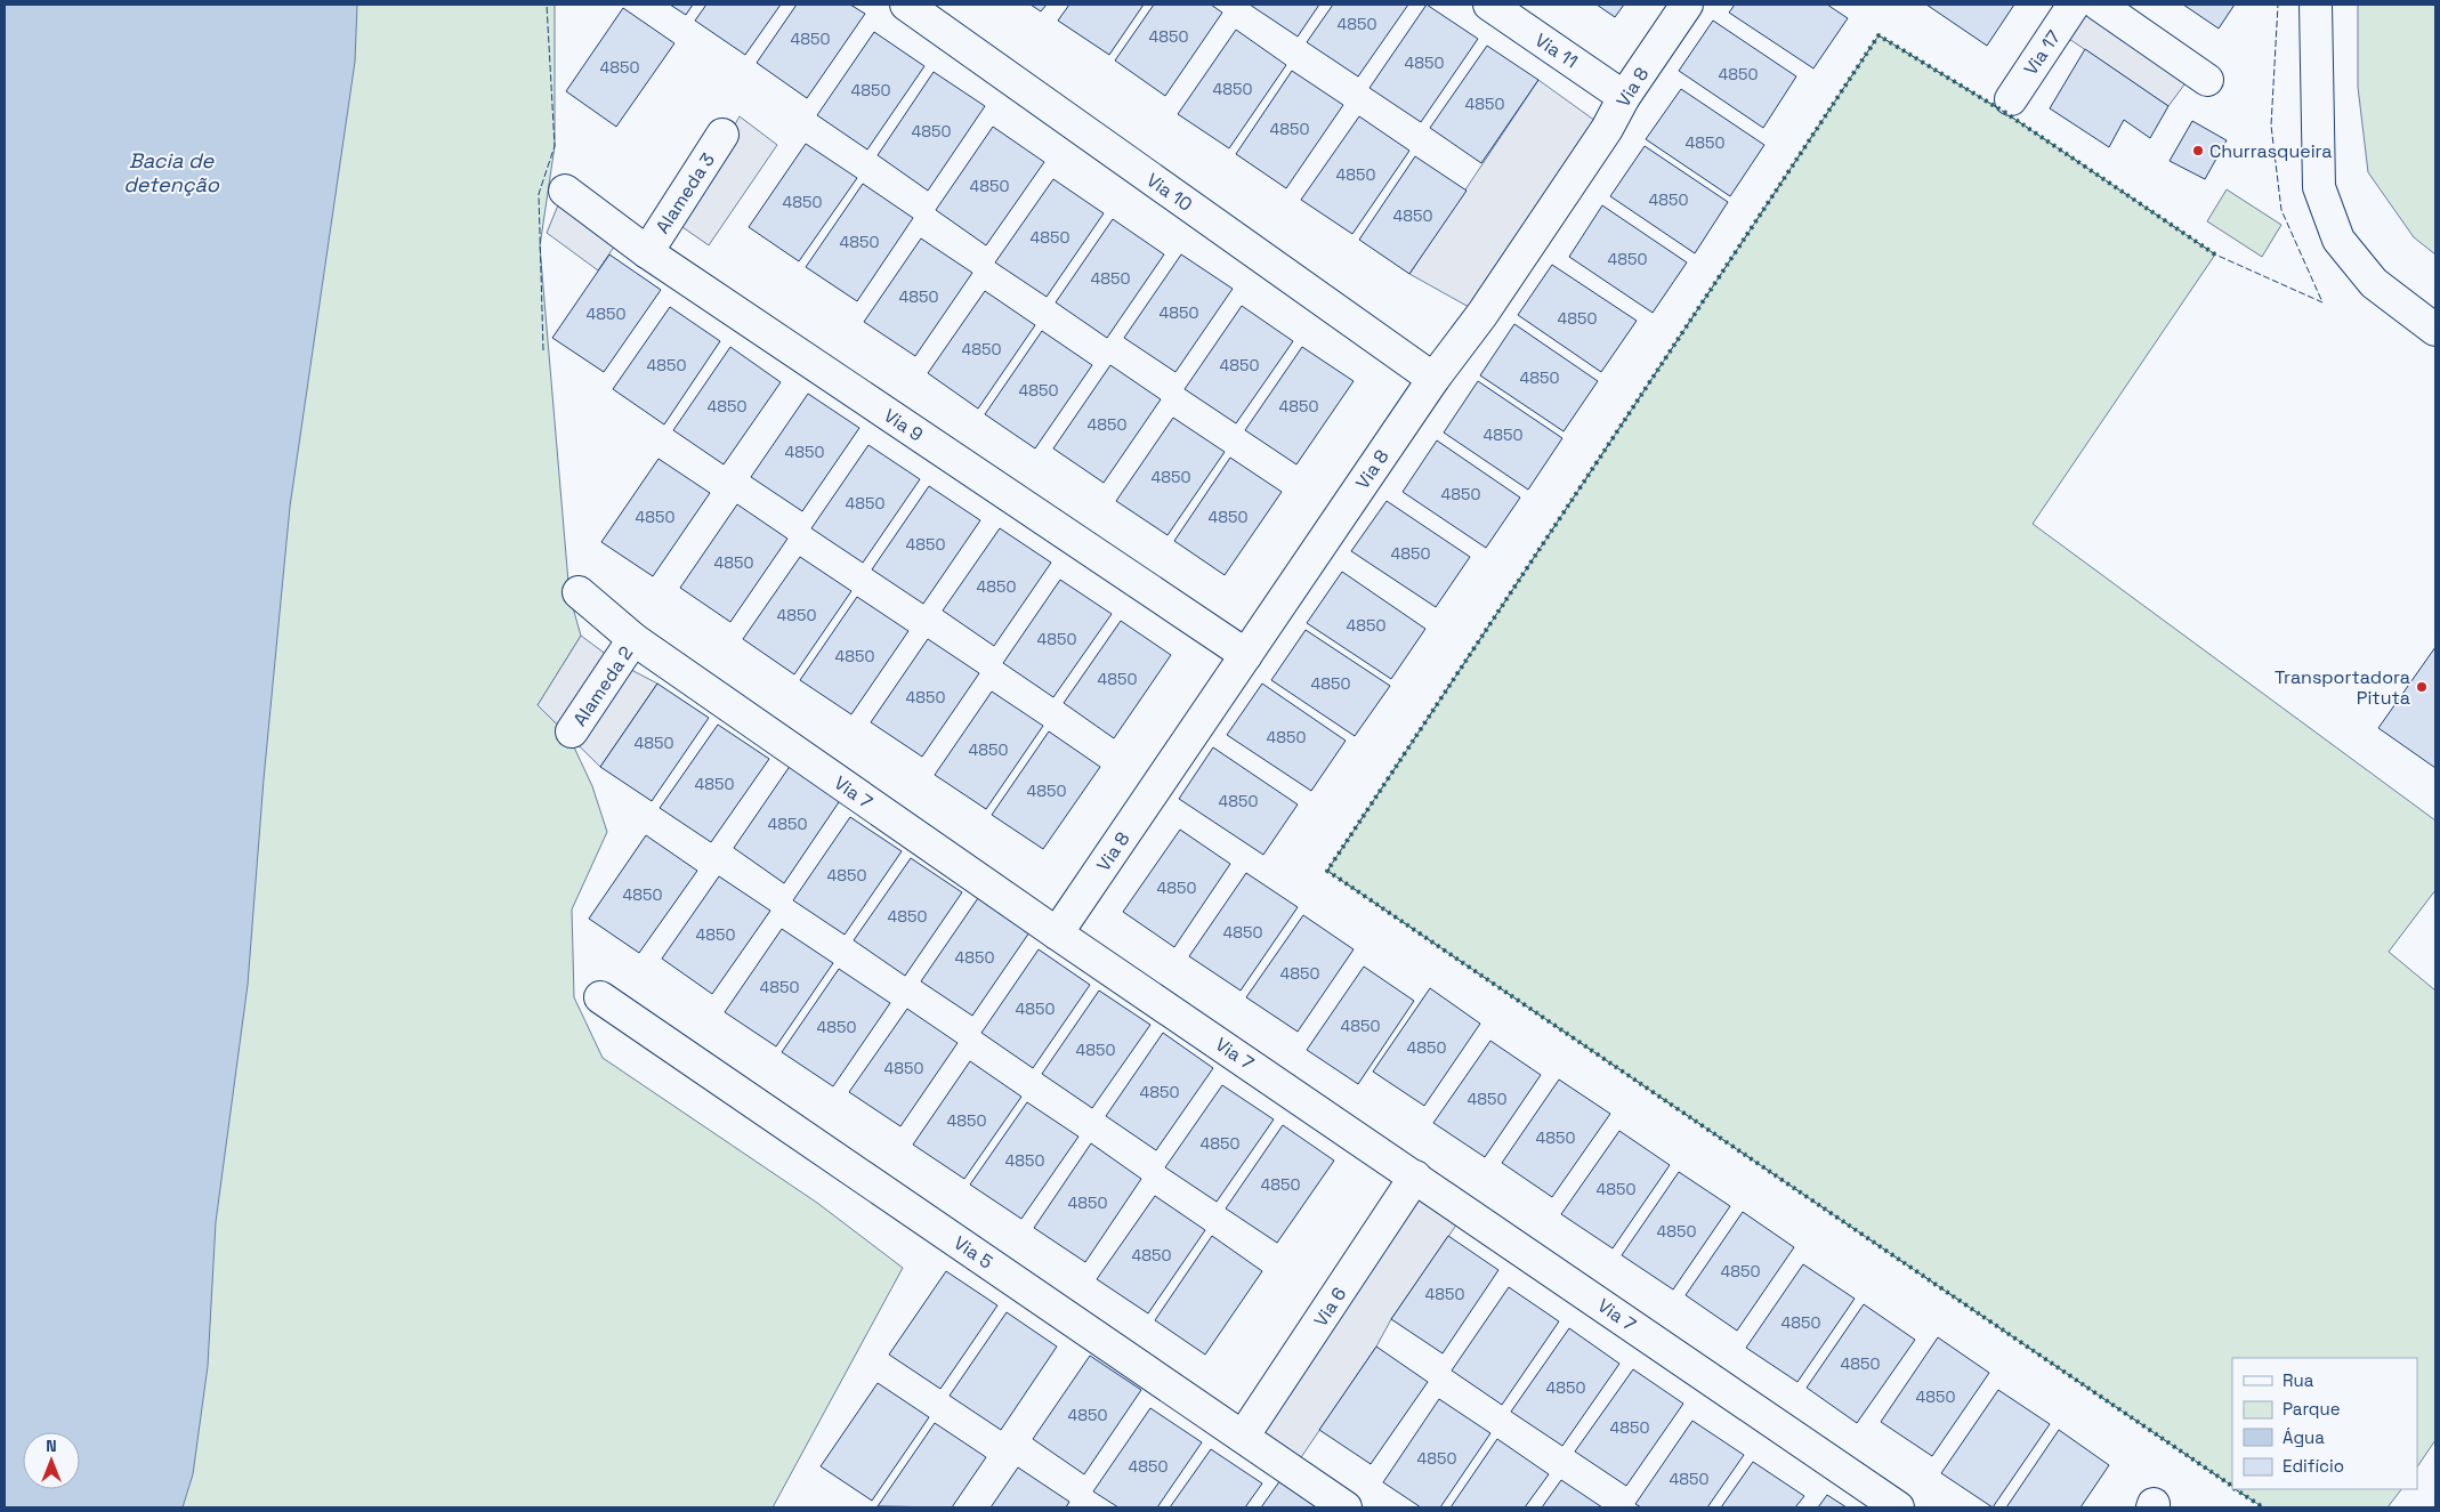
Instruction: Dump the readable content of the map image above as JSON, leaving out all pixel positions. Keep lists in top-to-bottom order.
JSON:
{
  "streets": {
    "street": [
      "Via 11",
      "Via 17",
      "Via 8",
      "Via 10",
      "Alameda 3",
      "Via 9",
      "Alameda 2",
      "Via 7",
      "Via 5",
      "Via 6"
    ]
  },
  "crossings": [
    ["Via 11", "Via 8"],
    ["Via 8", "Via 10"],
    ["Via 8", "Via 9"],
    ["Via 8", "Via 7"],
    ["Alameda 3", "Via 9"],
    ["Alameda 2", "Via 7"],
    ["Via 7", "Via 6"],
    ["Via 5", "Via 6"]
  ],
  "water": ["Bacia de detenção"],
  "places": ["Churrasqueira", "Transportadora Pituta"],
  "house_numbers": [
    "4850",
    "4850",
    "4850",
    "4850",
    "4850",
    "4850",
    "4850",
    "4850",
    "4850",
    "4850",
    "4850",
    "4850",
    "4850",
    "4850",
    "4850",
    "4850",
    "4850",
    "4850",
    "4850",
    "4850",
    "4850",
    "4850",
    "4850",
    "4850",
    "4850",
    "4850",
    "4850",
    "4850",
    "4850",
    "4850",
    "4850",
    "4850",
    "4850",
    "4850",
    "4850",
    "4850",
    "4850",
    "4850",
    "4850",
    "4850",
    "4850",
    "4850",
    "4850",
    "4850",
    "4850",
    "4850",
    "4850",
    "4850",
    "4850",
    "4850",
    "4850",
    "4850",
    "4850",
    "4850",
    "4850",
    "4850",
    "4850",
    "4850",
    "4850",
    "4850",
    "4850",
    "4850",
    "4850",
    "4850",
    "4850",
    "4850",
    "4850",
    "4850",
    "4850",
    "4850",
    "4850",
    "4850",
    "4850",
    "4850",
    "4850",
    "4850",
    "4850",
    "4850",
    "4850",
    "4850",
    "4850",
    "4850",
    "4850",
    "4850",
    "4850",
    "4850",
    "4850",
    "4850",
    "4850",
    "4850",
    "4850",
    "4850",
    "4850",
    "4850",
    "4850"
  ],
  "legend": [
    "Rua",
    "Parque",
    "Água",
    "Edifício"
  ],
  "north": "top"
}
